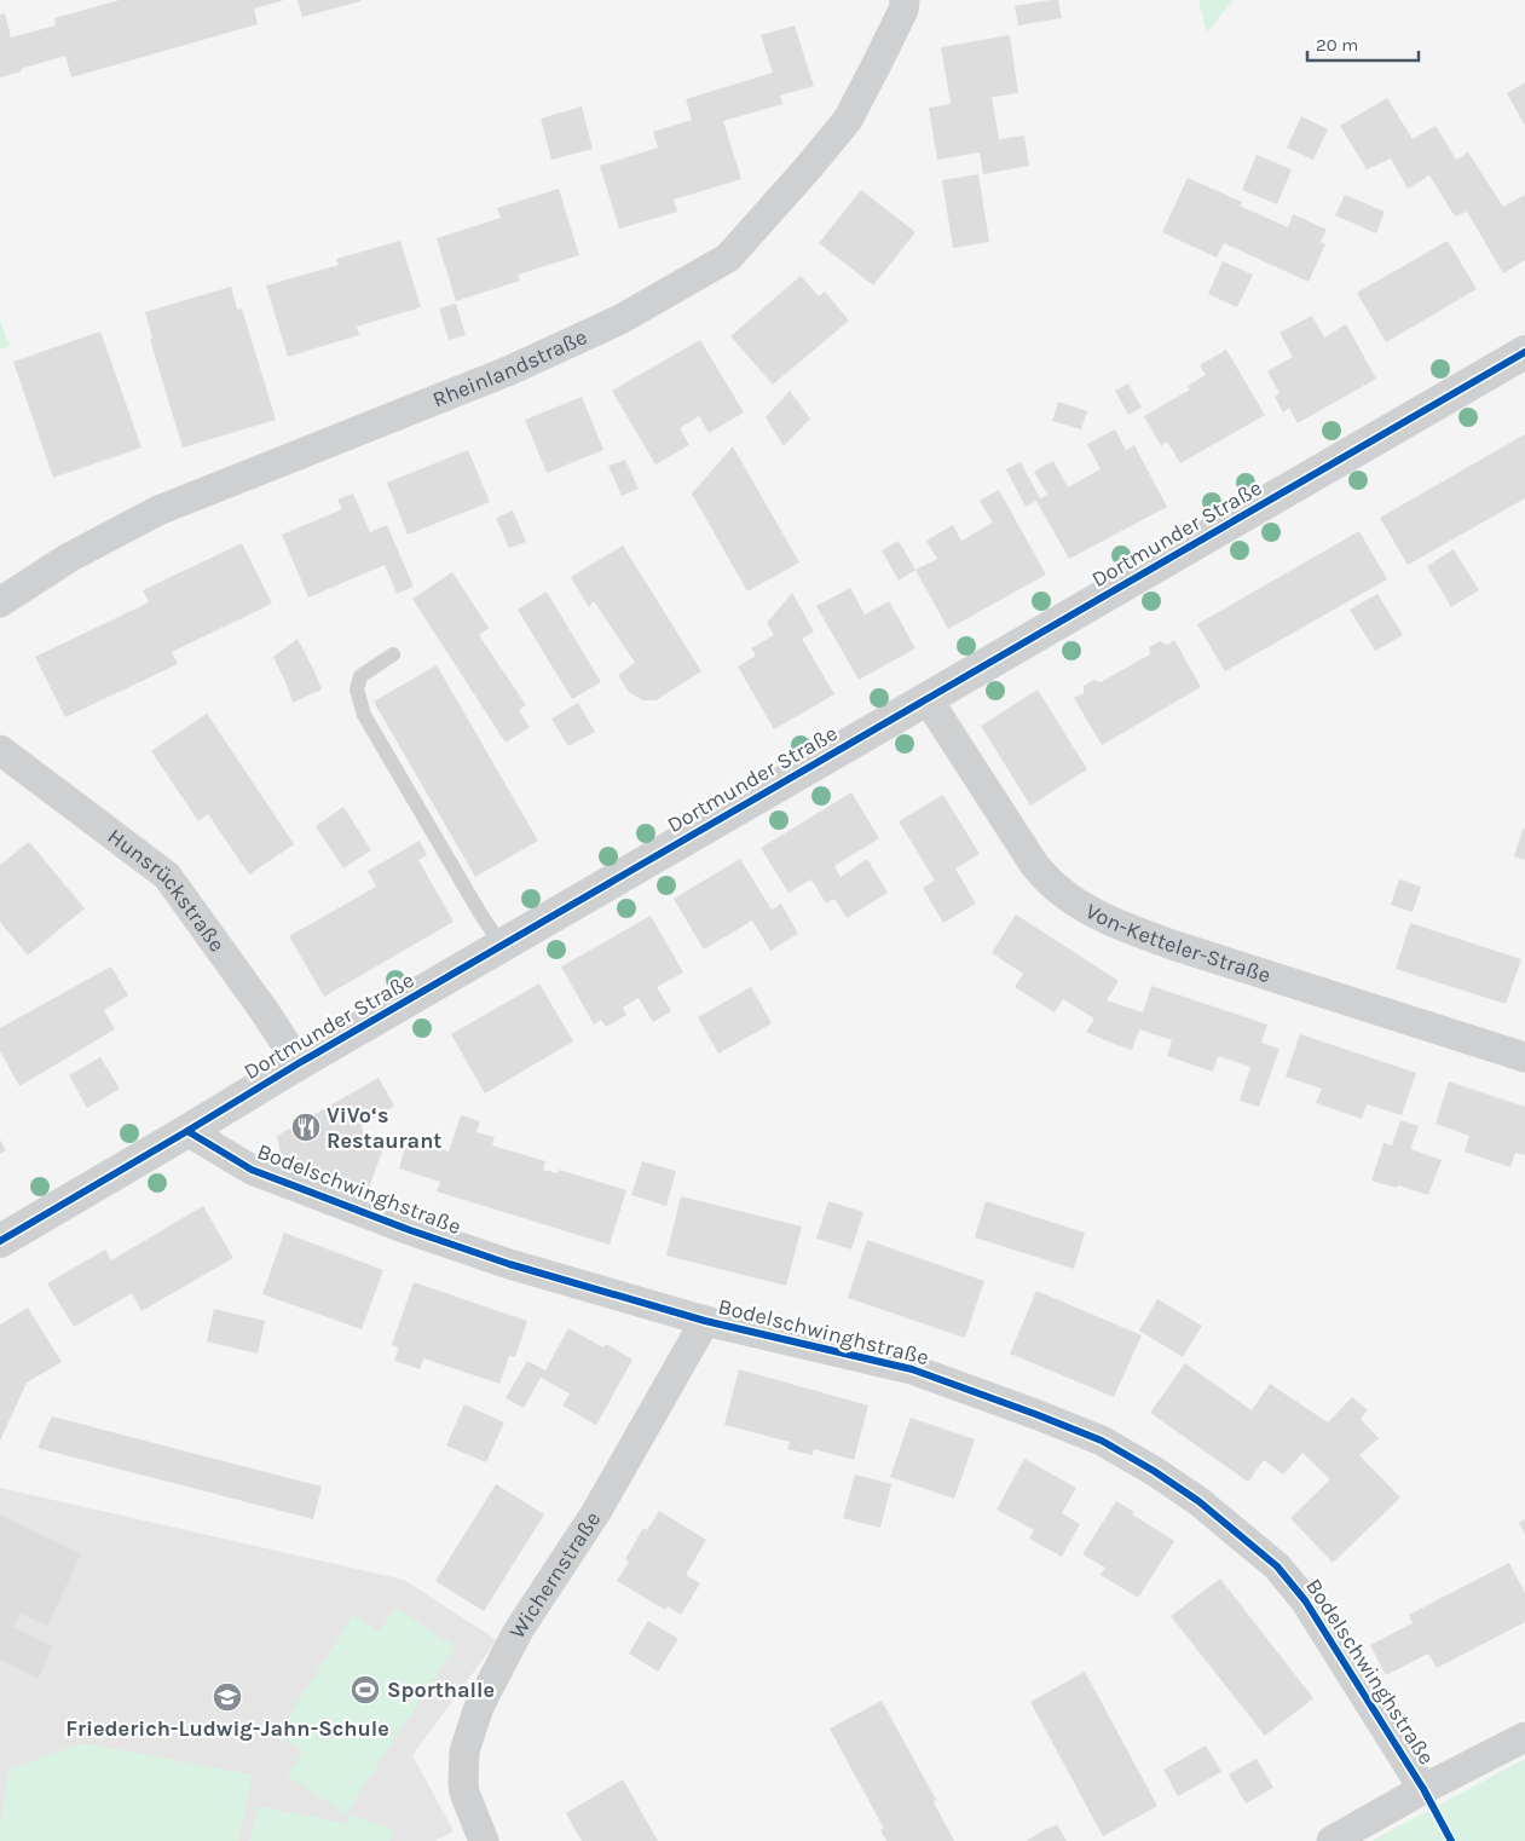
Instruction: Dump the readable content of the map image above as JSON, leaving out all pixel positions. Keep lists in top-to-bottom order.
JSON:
{
  "streets": {
    "street": [
      "Rheinlandstraße",
      "Dortmunder Straße",
      "Hunsrückstraße",
      "Von-Ketteler-Straße",
      "Bodelschwinghstraße",
      "Wichernstraße"
    ]
  },
  "crossings": [
    ["Dortmunder Straße", "Hunsrückstraße"],
    ["Dortmunder Straße", "Von-Ketteler-Straße"],
    ["Dortmunder Straße", "Bodelschwinghstraße"],
    ["Bodelschwinghstraße", "Wichernstraße"]
  ],
  "places": {
    "restaurant": ["ViVo‘s Restaurant"],
    "sports": ["Sporthalle"],
    "school or university": ["Friederich-Ludwig-Jahn-Schule"]
  },
  "scale_bar": "20 m"
}
